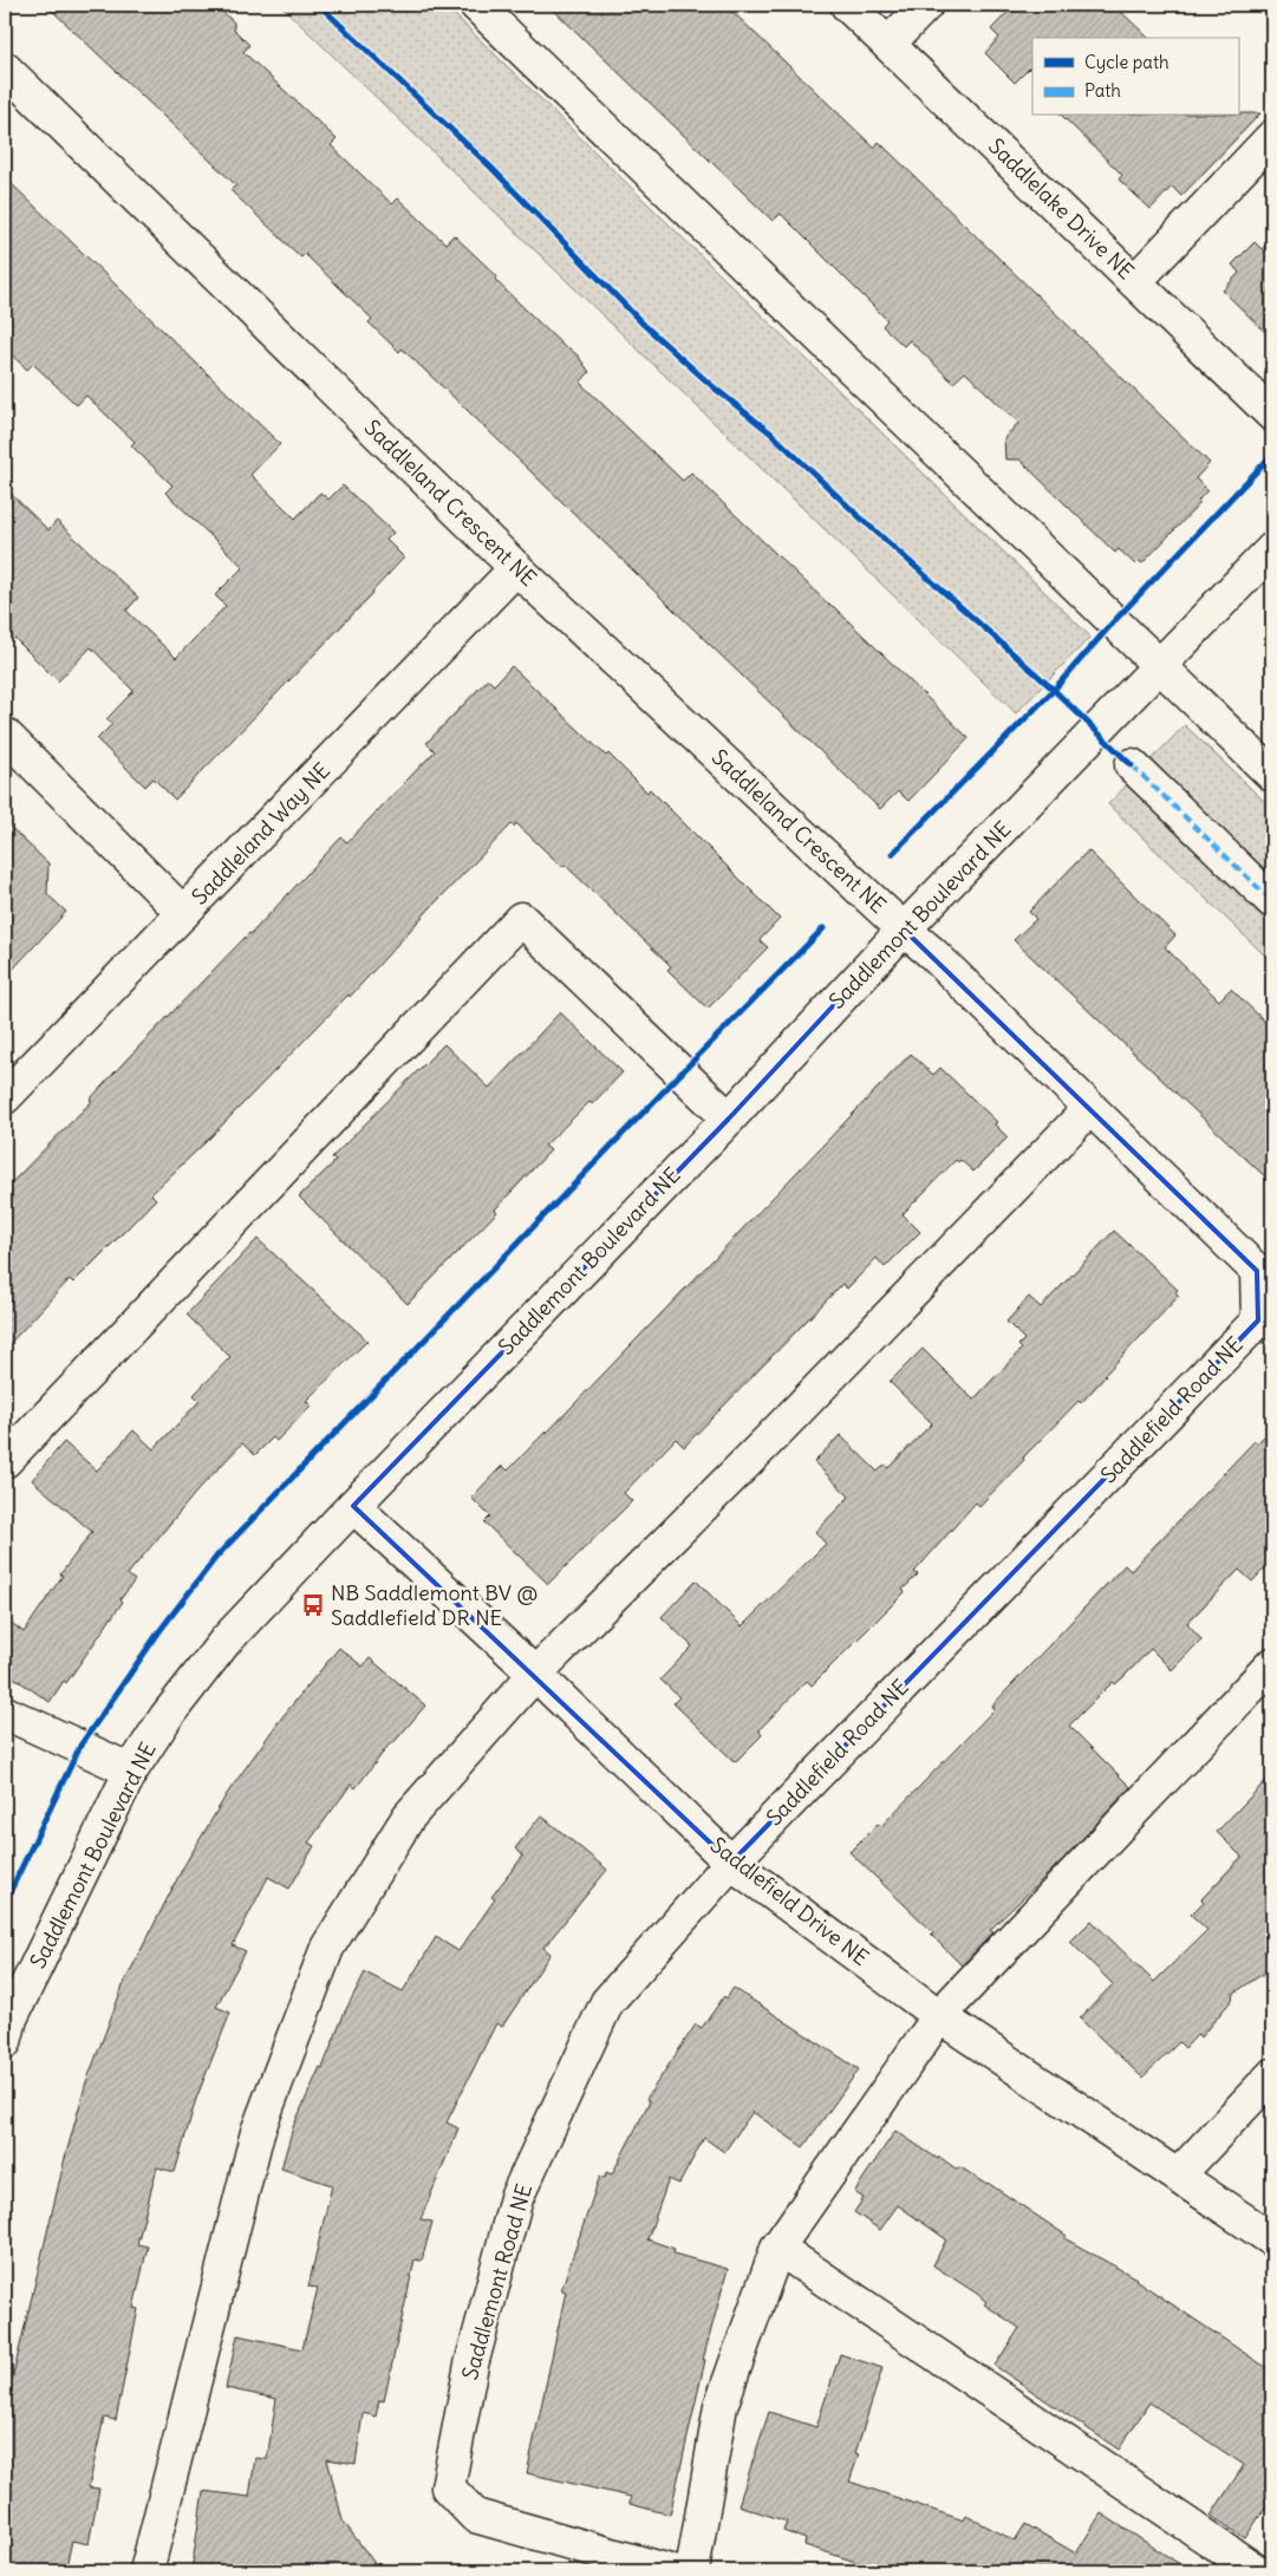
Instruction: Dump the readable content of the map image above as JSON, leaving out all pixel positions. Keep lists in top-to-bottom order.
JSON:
{
  "streets": {
    "street": [
      "Saddlelake Drive NE",
      "Saddleland Crescent NE",
      "Saddleland Way NE",
      "Saddlemont Boulevard NE",
      "Saddlefield Road NE",
      "Saddlefield Drive NE",
      "Saddlemont Road NE"
    ]
  },
  "crossings": [
    ["Saddleland Crescent NE", "Saddleland Way NE"],
    ["Saddleland Crescent NE", "Saddlemont Boulevard NE"],
    ["Saddleland Crescent NE", "Saddlefield Road NE"],
    ["Saddlemont Boulevard NE", "Saddlefield Road NE"],
    ["Saddlemont Boulevard NE", "Saddlefield Drive NE"],
    ["Saddlefield Road NE", "Saddlefield Drive NE"],
    ["Saddlefield Road NE", "Saddlemont Road NE"],
    ["Saddlefield Drive NE", "Saddlemont Road NE"]
  ],
  "places": {
    "bus stop": ["NB Saddlemont BV @ Saddlefield DR NE"]
  },
  "legend": ["Cycle path", "Path"]
}
